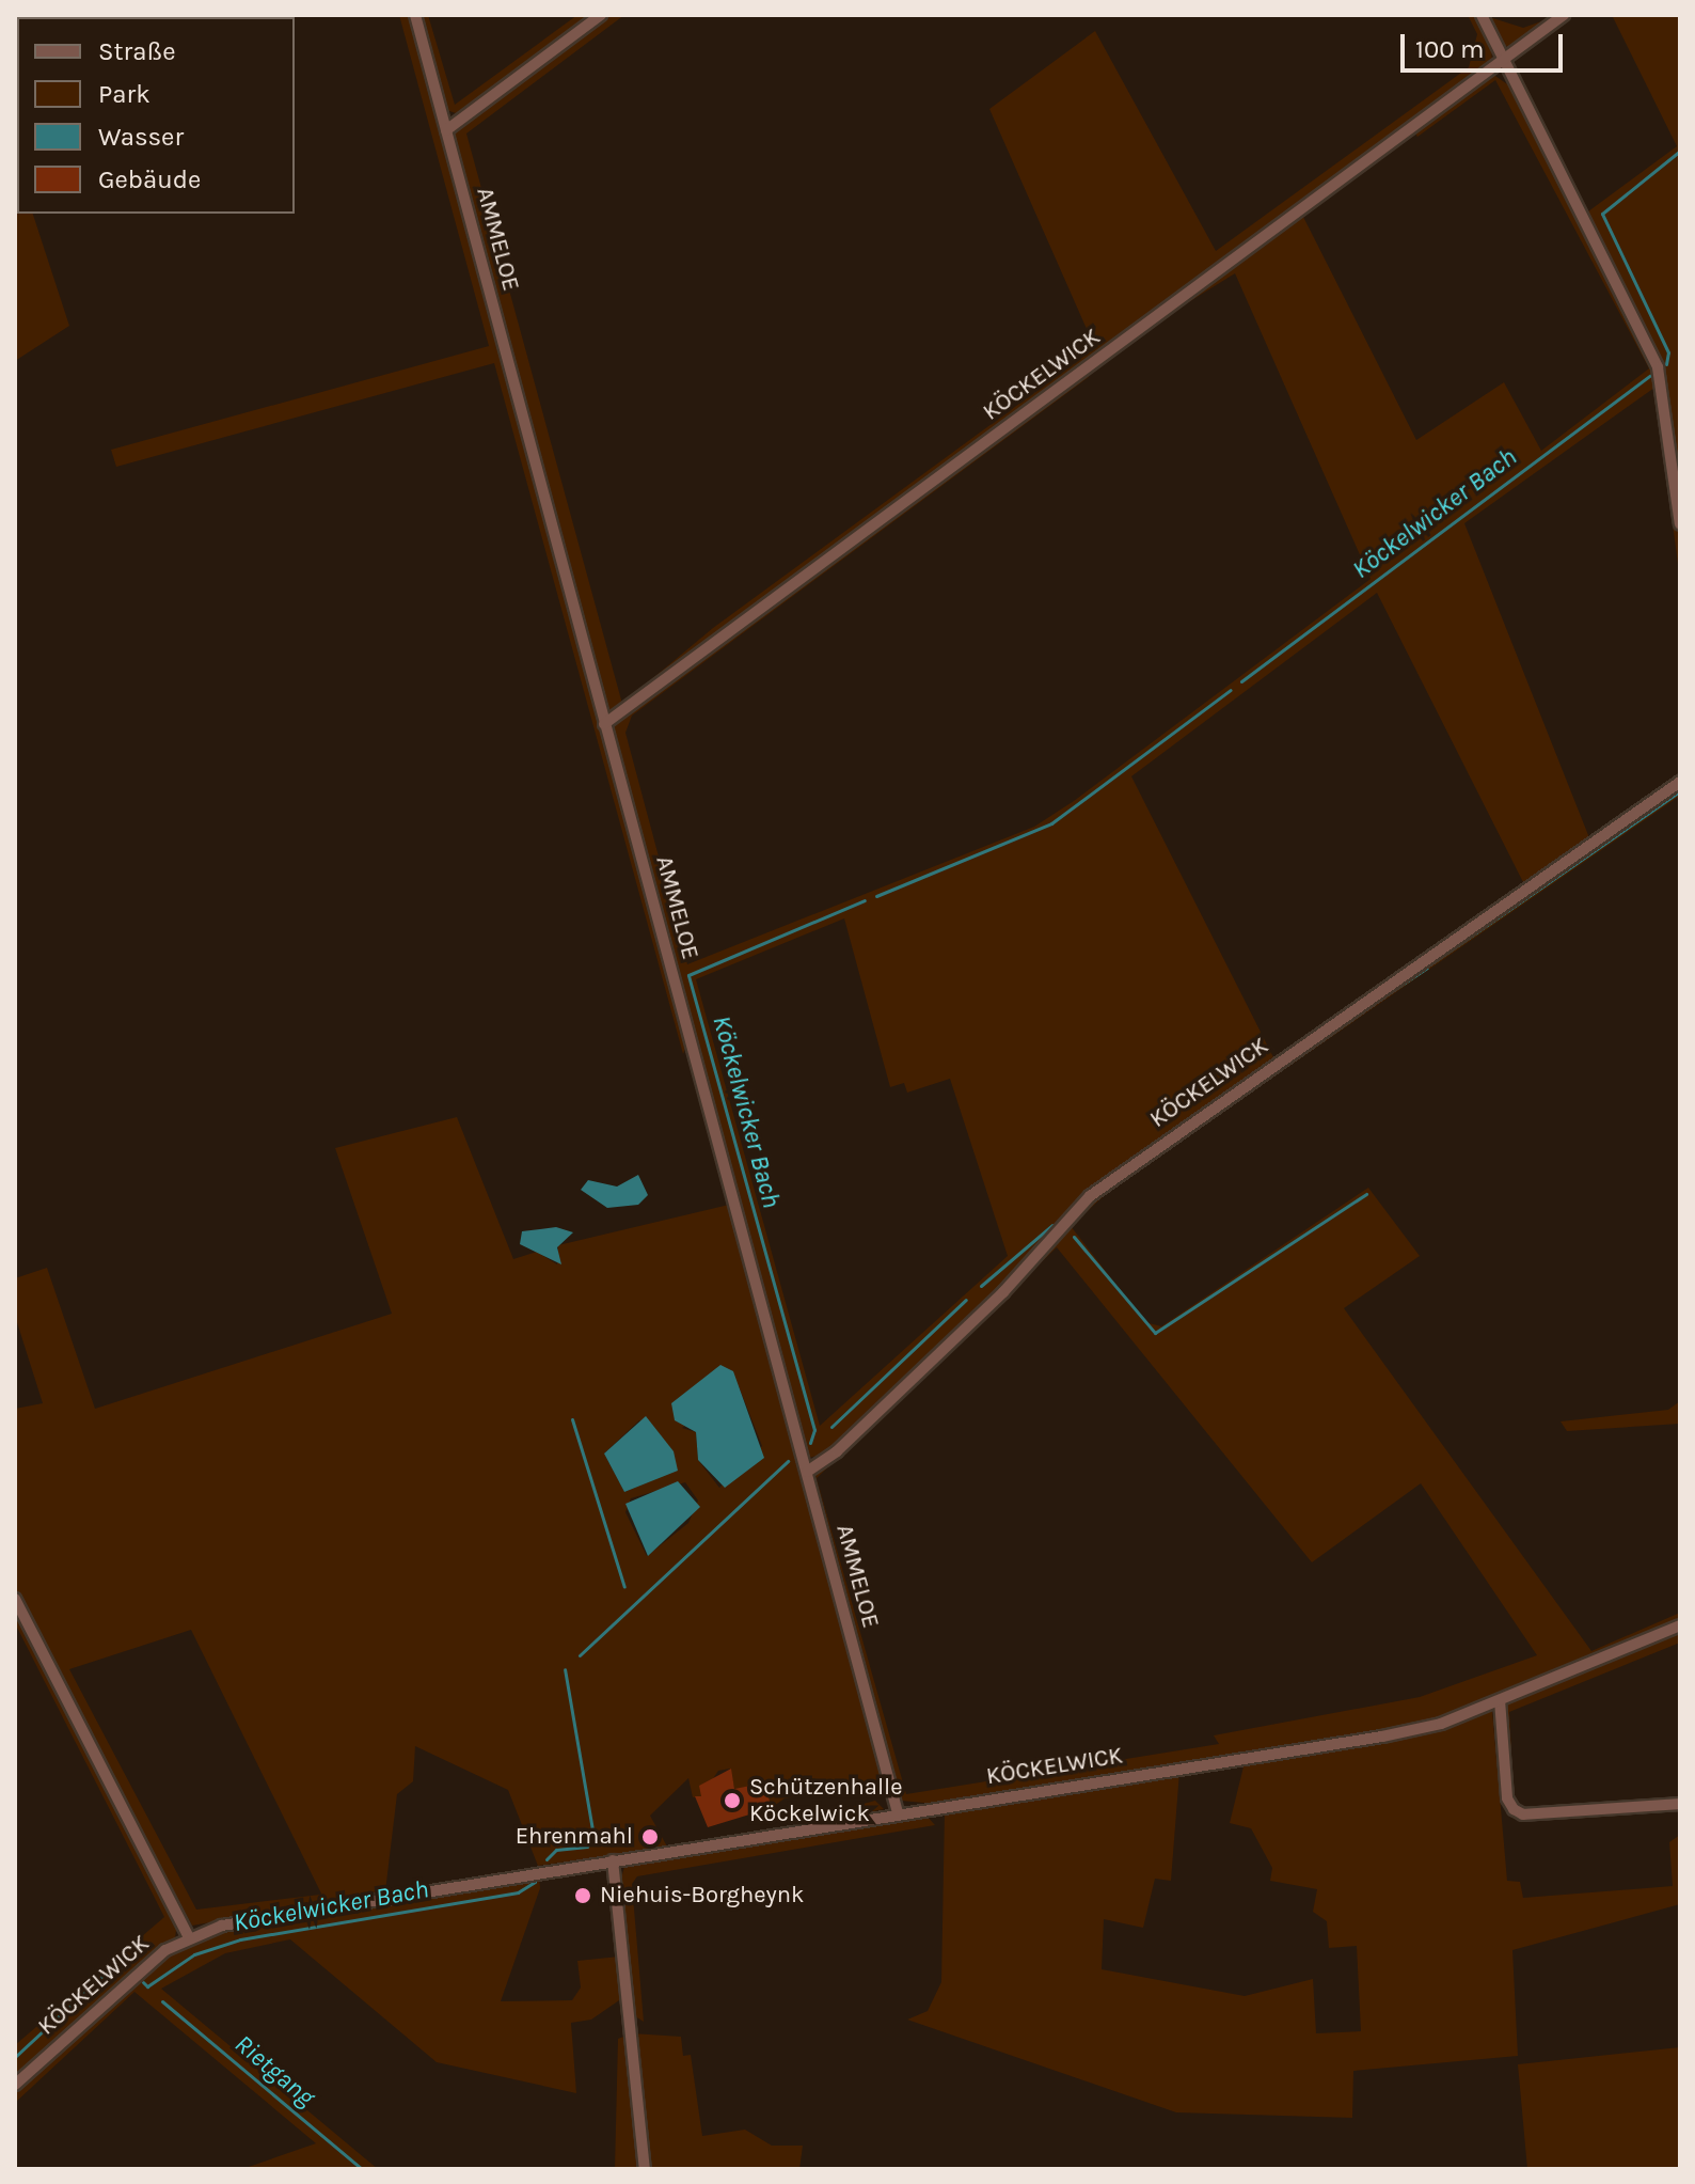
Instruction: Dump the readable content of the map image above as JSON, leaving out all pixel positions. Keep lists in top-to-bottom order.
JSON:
{
  "streets": {
    "street": ["AMMELOE", "KÖCKELWICK"]
  },
  "crossings": [
    ["AMMELOE", "KÖCKELWICK"]
  ],
  "water": ["Köckelwicker Bach", "Rietgang"],
  "places": ["Schützenhalle Köckelwick", "Ehrenmahl", "Niehuis-Borgheynk"],
  "legend": [
    "Straße",
    "Park",
    "Wasser",
    "Gebäude"
  ],
  "scale_bar": "100 m"
}
